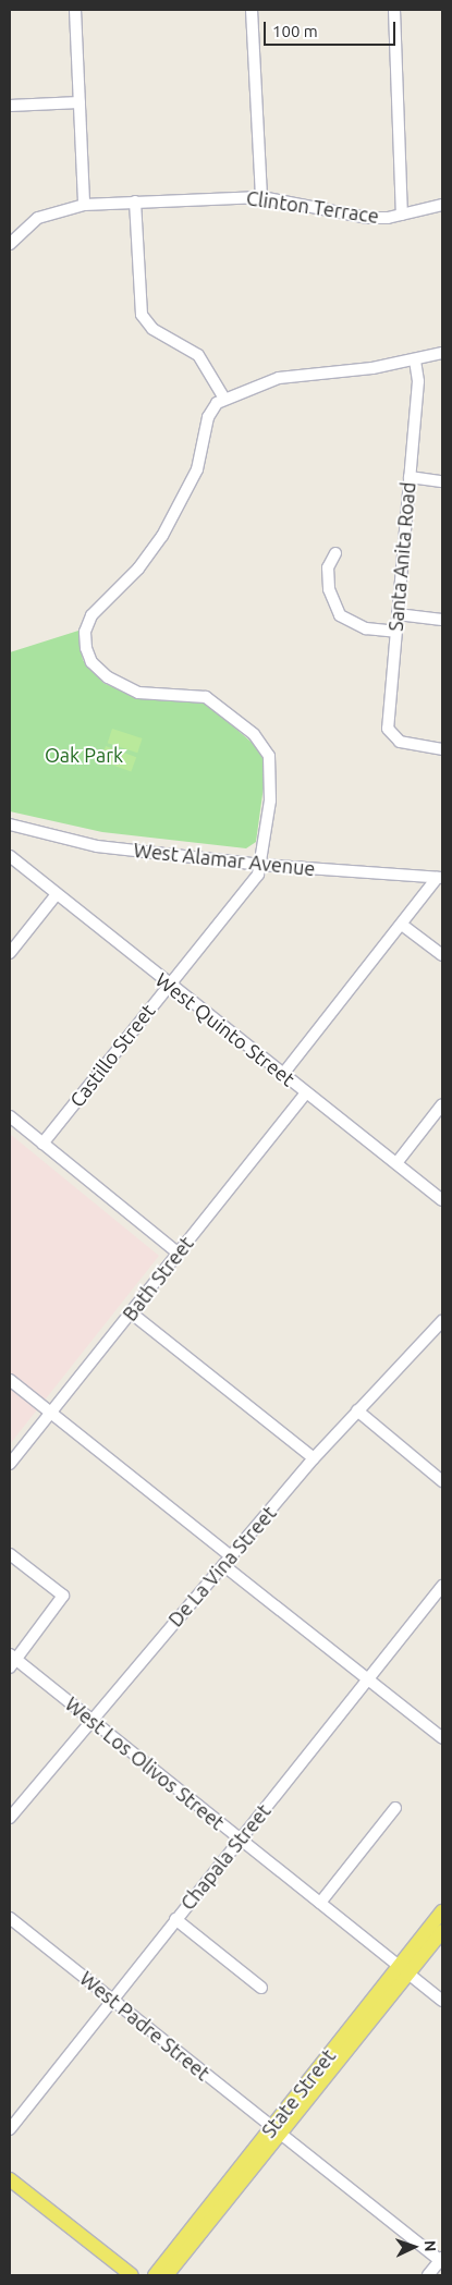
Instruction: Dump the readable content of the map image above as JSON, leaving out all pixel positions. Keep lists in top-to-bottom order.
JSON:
{
  "streets": {
    "main road": ["State Street"],
    "street": [
      "Clinton Terrace",
      "Santa Anita Road",
      "West Alamar Avenue",
      "West Quinto Street",
      "Castillo Street",
      "Bath Street",
      "De La Vina Street",
      "West Los Olivos Street",
      "Chapala Street",
      "West Padre Street"
    ]
  },
  "crossings": [
    ["West Alamar Avenue", "Castillo Street"],
    ["West Quinto Street", "Castillo Street"],
    ["West Quinto Street", "Bath Street"],
    ["De La Vina Street", "West Los Olivos Street"],
    ["West Los Olivos Street", "Chapala Street"],
    ["West Los Olivos Street", "State Street"],
    ["Chapala Street", "West Padre Street"],
    ["West Padre Street", "State Street"]
  ],
  "parks": ["Oak Park"],
  "scale_bar": "100 m",
  "north": "right"
}
